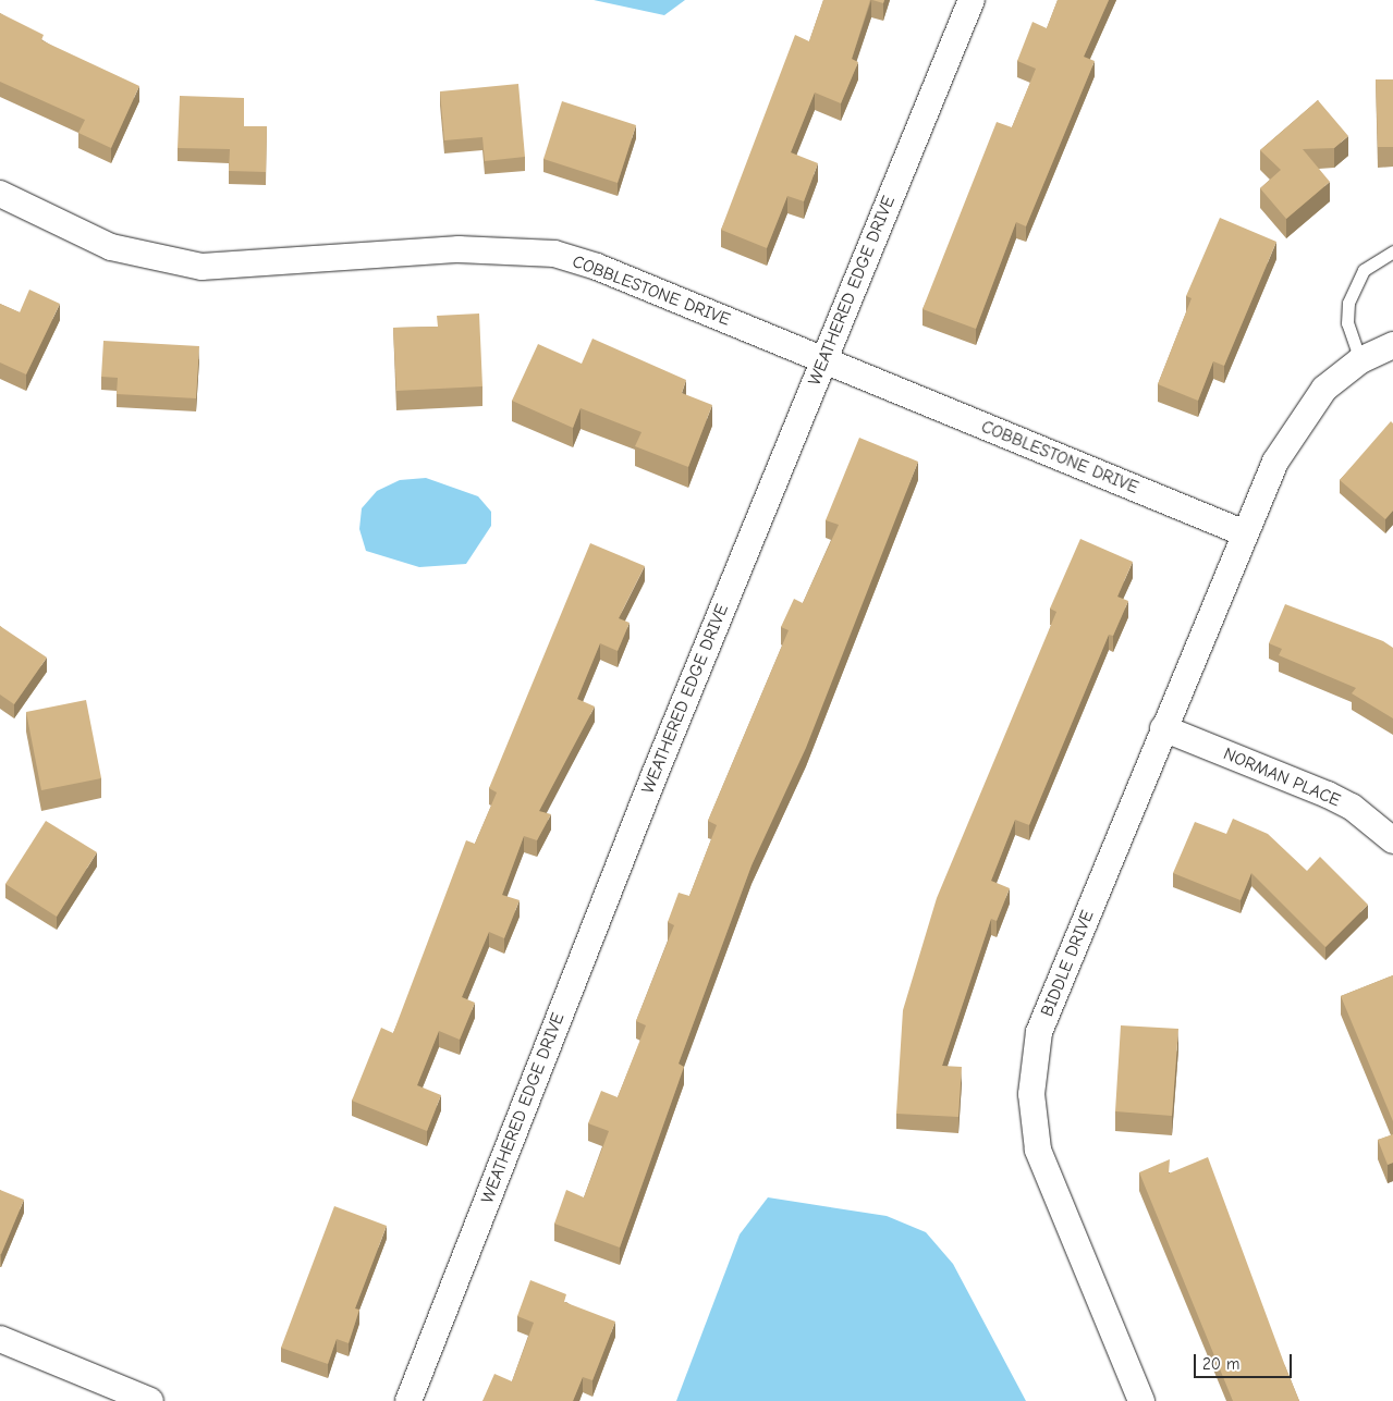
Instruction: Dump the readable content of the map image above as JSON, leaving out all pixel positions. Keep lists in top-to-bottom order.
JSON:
{
  "streets": {
    "street": [
      "COBBLESTONE DRIVE",
      "WEATHERED EDGE DRIVE",
      "NORMAN PLACE",
      "BIDDLE DRIVE"
    ]
  },
  "crossings": [
    ["COBBLESTONE DRIVE", "WEATHERED EDGE DRIVE"],
    ["COBBLESTONE DRIVE", "BIDDLE DRIVE"],
    ["NORMAN PLACE", "BIDDLE DRIVE"]
  ],
  "scale_bar": "20 m"
}
